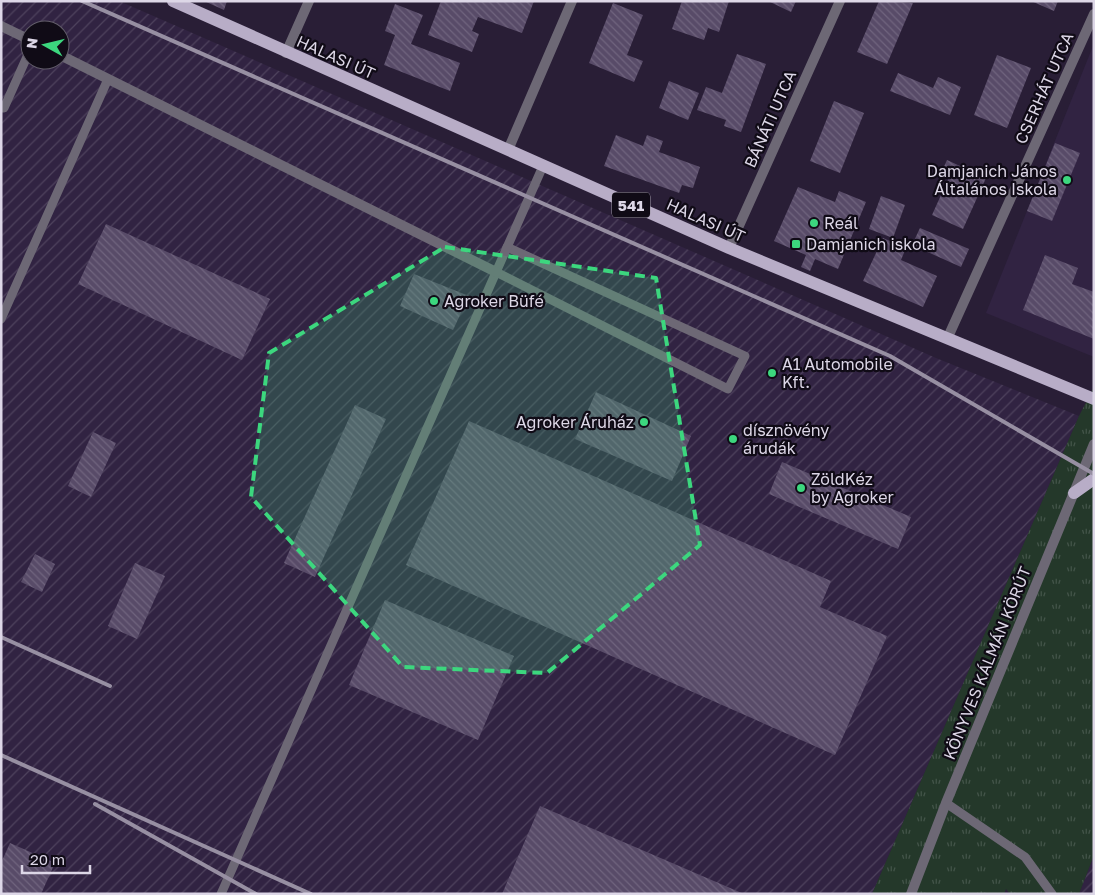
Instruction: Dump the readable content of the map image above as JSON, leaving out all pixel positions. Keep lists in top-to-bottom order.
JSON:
{
  "streets": {
    "main road": ["HALASI ÚT", "541"],
    "street": ["CSERHÁT UTCA", "BÁNÁTI UTCA", "KÖNYVES KÁLMÁN KÖRÚT"]
  },
  "crossings": [
    ["HALASI ÚT", "CSERHÁT UTCA"],
    ["HALASI ÚT", "BÁNÁTI UTCA"]
  ],
  "places": {
    "other": [
      "Damjanich János Általános Iskola",
      "Reál",
      "Agroker Büfé",
      "A1 Automobile Kft.",
      "Agroker Áruház",
      "dísznövény árudák",
      "ZöldKéz by Agroker"
    ],
    "transit": ["Damjanich iskola"]
  },
  "scale_bar": "20 m",
  "north": "left"
}
